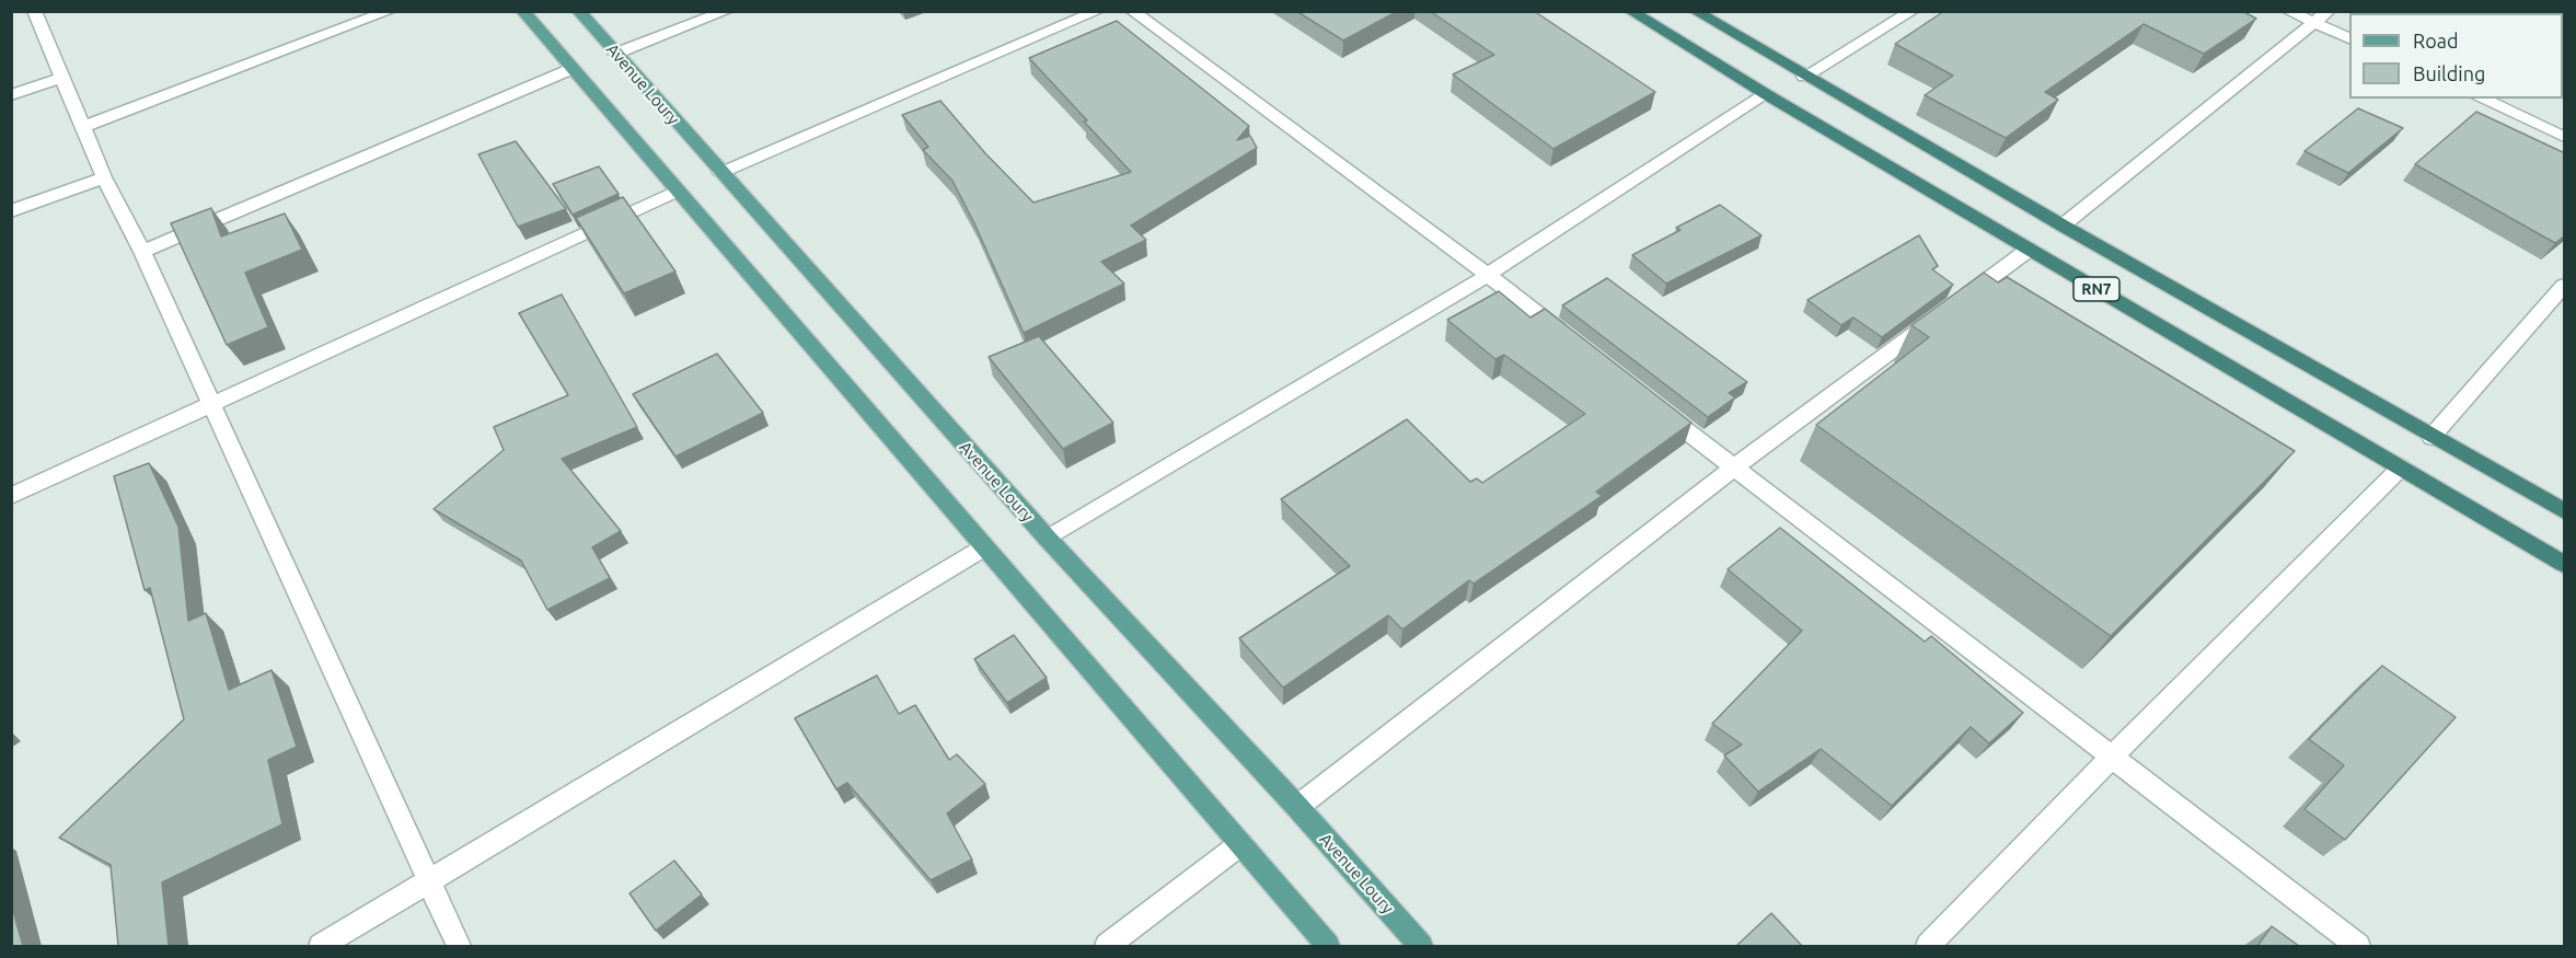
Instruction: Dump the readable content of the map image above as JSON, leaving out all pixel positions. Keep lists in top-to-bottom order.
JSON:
{
  "streets": {
    "highway": ["RN7"],
    "main road": ["Avenue Loury"]
  },
  "legend": ["Road", "Building"]
}
